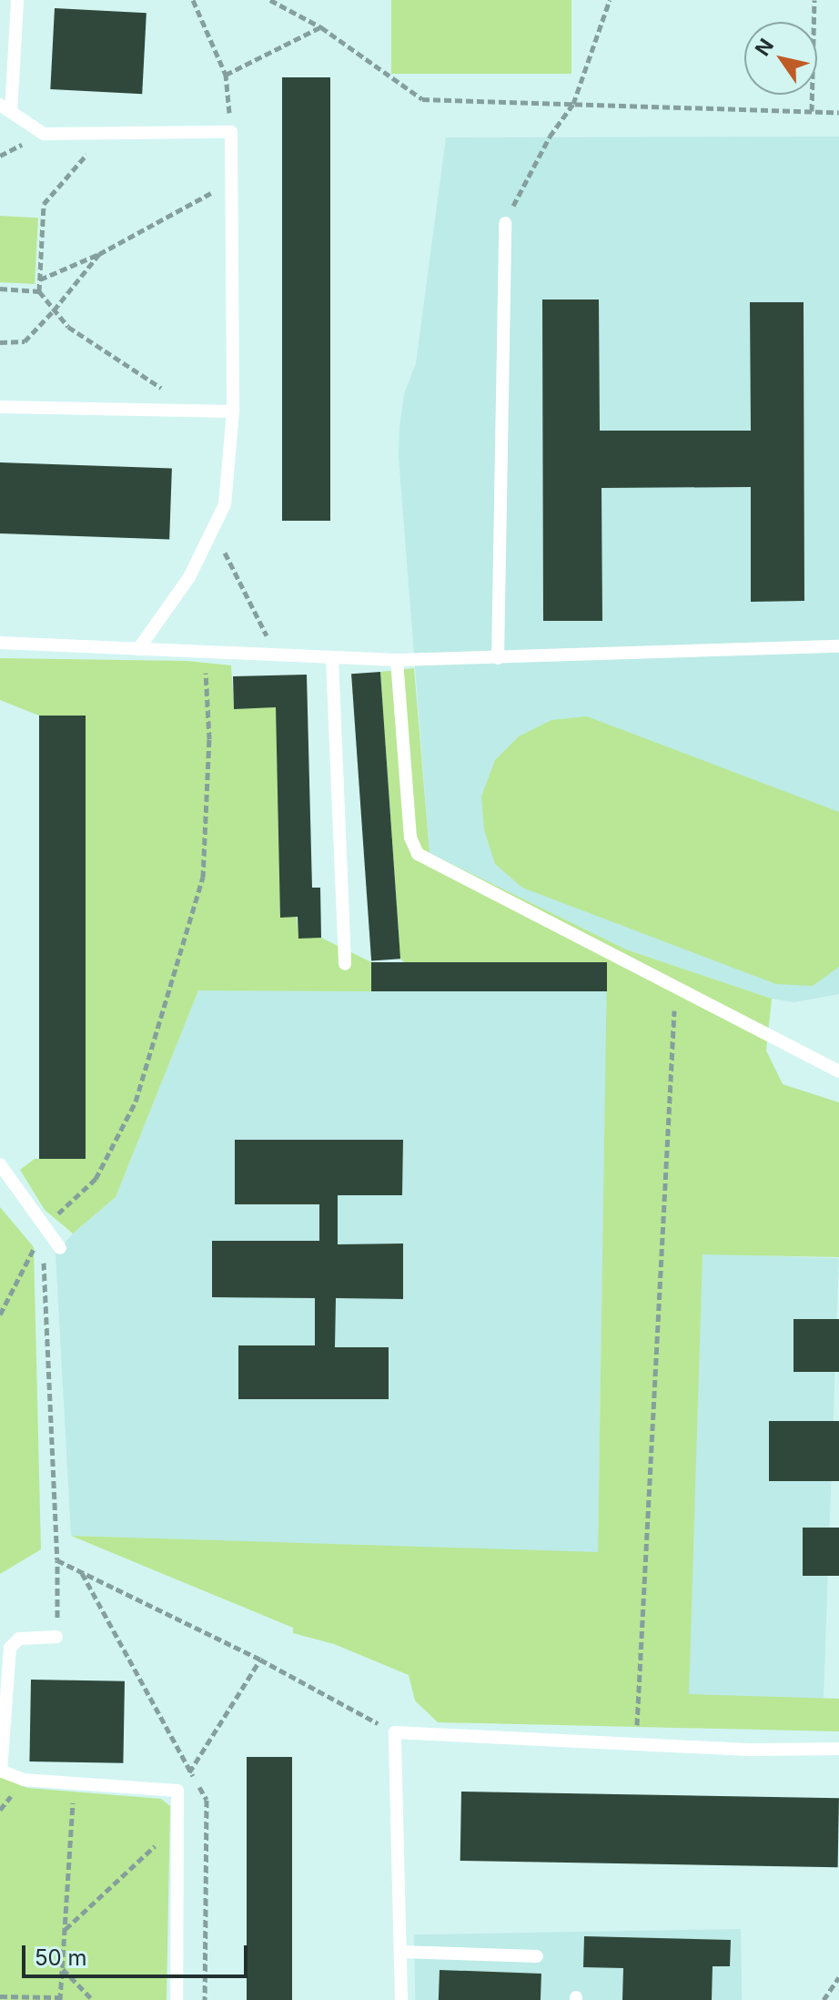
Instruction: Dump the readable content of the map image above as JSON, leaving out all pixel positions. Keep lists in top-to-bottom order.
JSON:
{
  "scale_bar": "50 m",
  "north": "top left"
}
